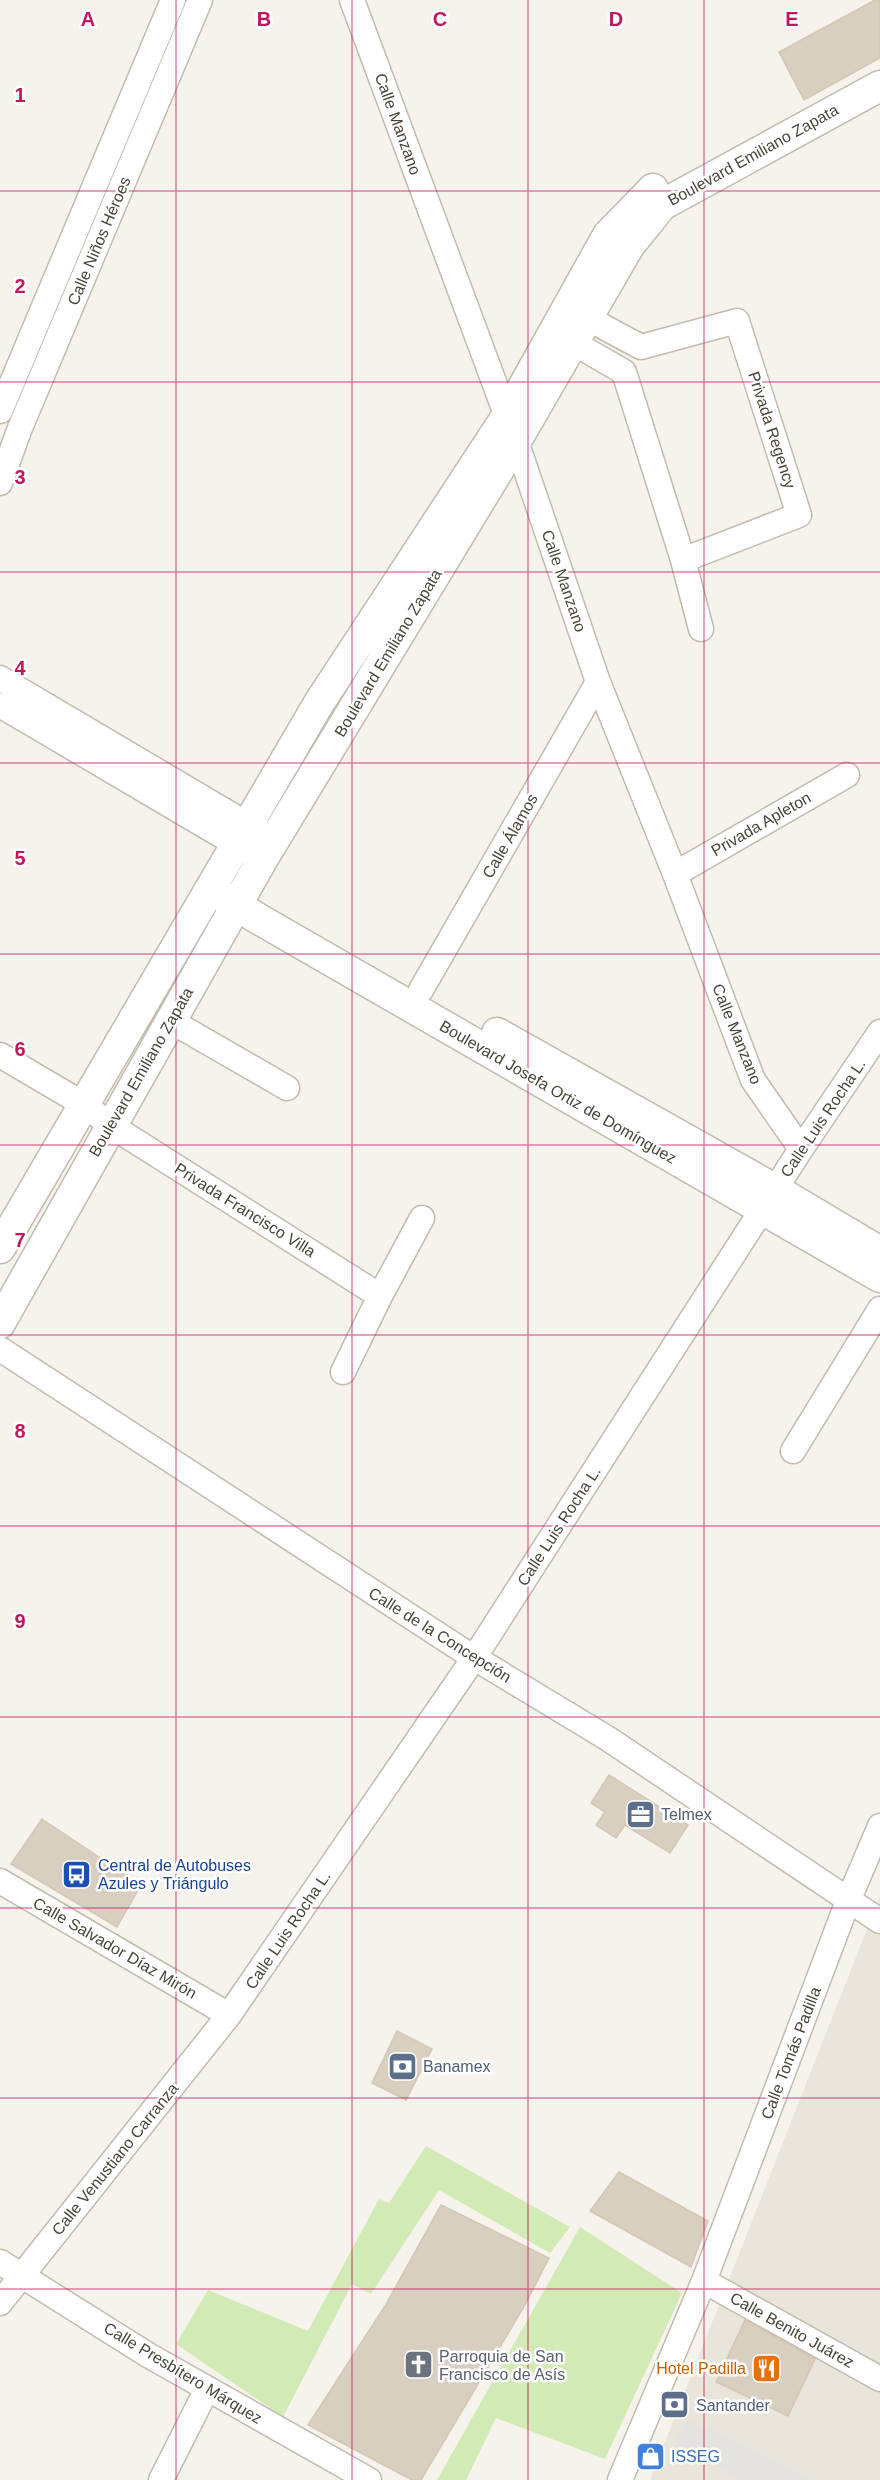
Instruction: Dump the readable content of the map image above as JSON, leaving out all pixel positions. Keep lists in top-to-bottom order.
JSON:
{
  "streets": {
    "street": [
      "Calle Manzano",
      "Boulevard Emiliano Zapata",
      "Calle Niños Héroes",
      "Privada Regency",
      "Privada Apleton",
      "Calle Álamos",
      "Boulevard Josefa Ortiz de Domínguez",
      "Calle Luis Rocha L.",
      "Privada Francisco Villa",
      "Calle de la Concepción",
      "Calle Salvador Díaz Mirón",
      "Calle Tomás Padilla",
      "Calle Venustiano Carranza",
      "Calle Benito Juárez",
      "Calle Presbítero Márquez"
    ]
  },
  "crossings": [
    ["Calle Manzano", "Boulevard Emiliano Zapata"],
    ["Calle Manzano", "Privada Apleton"],
    ["Calle Manzano", "Calle Álamos"],
    ["Calle Manzano", "Calle Luis Rocha L."],
    ["Boulevard Emiliano Zapata", "Boulevard Josefa Ortiz de Domínguez"],
    ["Boulevard Emiliano Zapata", "Privada Francisco Villa"],
    ["Calle Álamos", "Boulevard Josefa Ortiz de Domínguez"],
    ["Boulevard Josefa Ortiz de Domínguez", "Calle Luis Rocha L."],
    ["Calle Luis Rocha L.", "Calle de la Concepción"],
    ["Calle Luis Rocha L.", "Calle Salvador Díaz Mirón"],
    ["Calle Luis Rocha L.", "Calle Venustiano Carranza"],
    ["Calle de la Concepción", "Calle Tomás Padilla"],
    ["Calle Salvador Díaz Mirón", "Calle Venustiano Carranza"],
    ["Calle Tomás Padilla", "Calle Benito Juárez"],
    ["Calle Venustiano Carranza", "Calle Presbítero Márquez"]
  ],
  "places": {
    "office": ["Telmex"],
    "bus stop": ["Central de Autobuses Azules y Triángulo"],
    "bank": ["Banamex", "Santander"],
    "church": ["Parroquia de San Francisco de Asís"],
    "restaurant": ["Hotel Padilla"],
    "shop": ["ISSEG"]
  },
  "grid": {
    "columns": [
      "A",
      "B",
      "C",
      "D",
      "E"
    ],
    "rows": [
      "1",
      "2",
      "3",
      "4",
      "5",
      "6",
      "7",
      "8",
      "9"
    ]
  }
}
